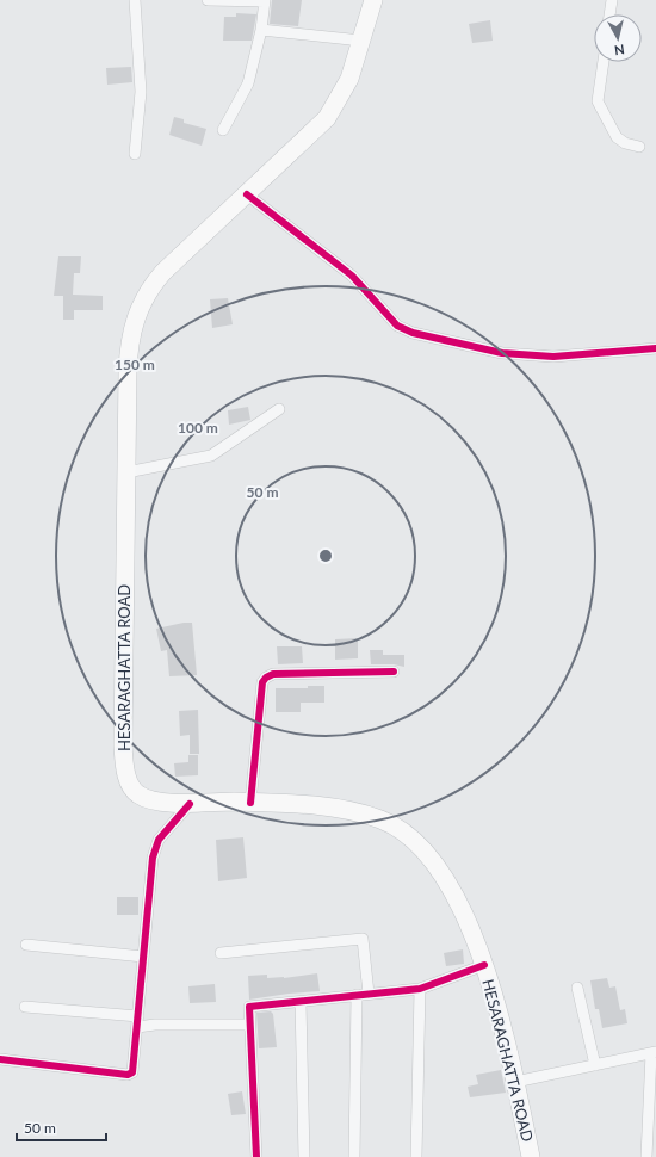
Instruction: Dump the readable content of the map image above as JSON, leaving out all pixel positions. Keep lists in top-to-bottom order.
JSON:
{
  "streets": {
    "main road": ["HESARAGHATTA ROAD"]
  },
  "scale_bar": "50 m",
  "north": "bottom",
  "rings": ["150 m", "100 m", "50 m"]
}
